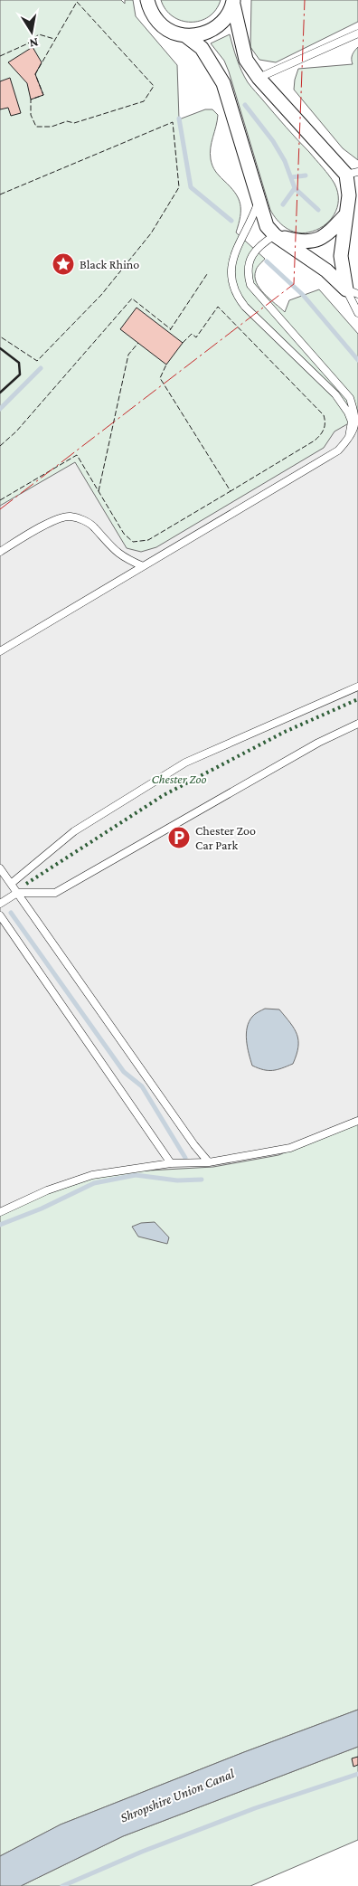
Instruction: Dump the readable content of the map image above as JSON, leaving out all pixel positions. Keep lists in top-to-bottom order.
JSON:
{
  "water": ["Shropshire Union Canal"],
  "parks": ["Chester Zoo"],
  "places": {
    "place": ["Black Rhino"],
    "parking": ["Chester Zoo Car Park"]
  },
  "north": "bottom"
}
